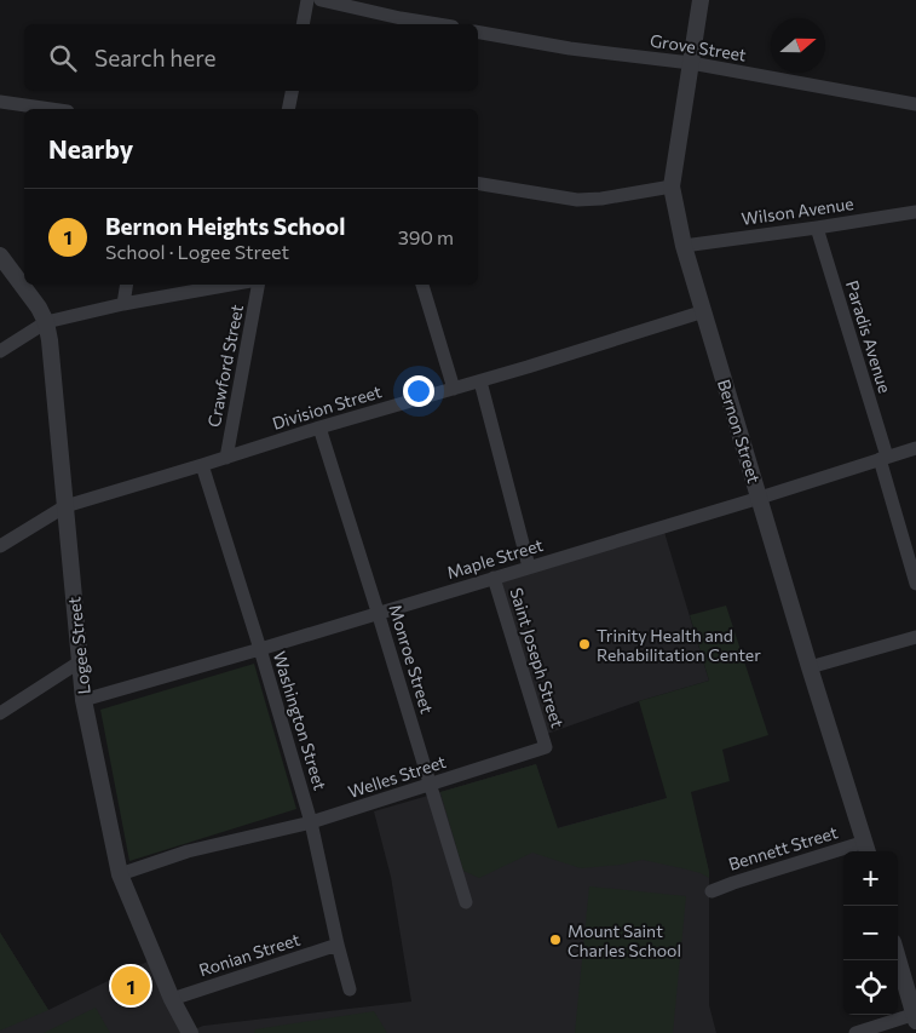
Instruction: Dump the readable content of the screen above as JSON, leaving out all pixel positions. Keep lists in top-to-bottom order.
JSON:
{
  "streets": {
    "street": [
      "Grove Street",
      "Wilson Avenue",
      "Paradis Avenue",
      "Crawford Street",
      "Division Street",
      "Bernon Street",
      "Maple Street",
      "Logee Street",
      "Saint Joseph Street",
      "Monroe Street",
      "Washington Street",
      "Welles Street",
      "Bennett Street",
      "Ronian Street"
    ]
  },
  "crossings": [
    ["Grove Street", "Bernon Street"],
    ["Wilson Avenue", "Paradis Avenue"],
    ["Wilson Avenue", "Bernon Street"],
    ["Paradis Avenue", "Maple Street"],
    ["Crawford Street", "Division Street"],
    ["Division Street", "Bernon Street"],
    ["Division Street", "Logee Street"],
    ["Division Street", "Monroe Street"],
    ["Division Street", "Washington Street"],
    ["Bernon Street", "Maple Street"],
    ["Bernon Street", "Bennett Street"],
    ["Maple Street", "Logee Street"],
    ["Maple Street", "Saint Joseph Street"],
    ["Maple Street", "Monroe Street"],
    ["Maple Street", "Washington Street"],
    ["Logee Street", "Welles Street"],
    ["Logee Street", "Ronian Street"],
    ["Saint Joseph Street", "Welles Street"],
    ["Monroe Street", "Welles Street"],
    ["Washington Street", "Welles Street"],
    ["Washington Street", "Ronian Street"]
  ],
  "places": ["Trinity Health and Rehabilitation Center", "Mount Saint Charles School"],
  "north": "right",
  "page": {
    "search": "Search here",
    "heading": "Nearby",
    "list": [
      {
        "mark": "1",
        "name": "Bernon Heights School",
        "note": "School · Logee Street",
        "value": "390 m"
      }
    ],
    "map_buttons": ["+", "−"],
    "pins": "1"
  }
}
